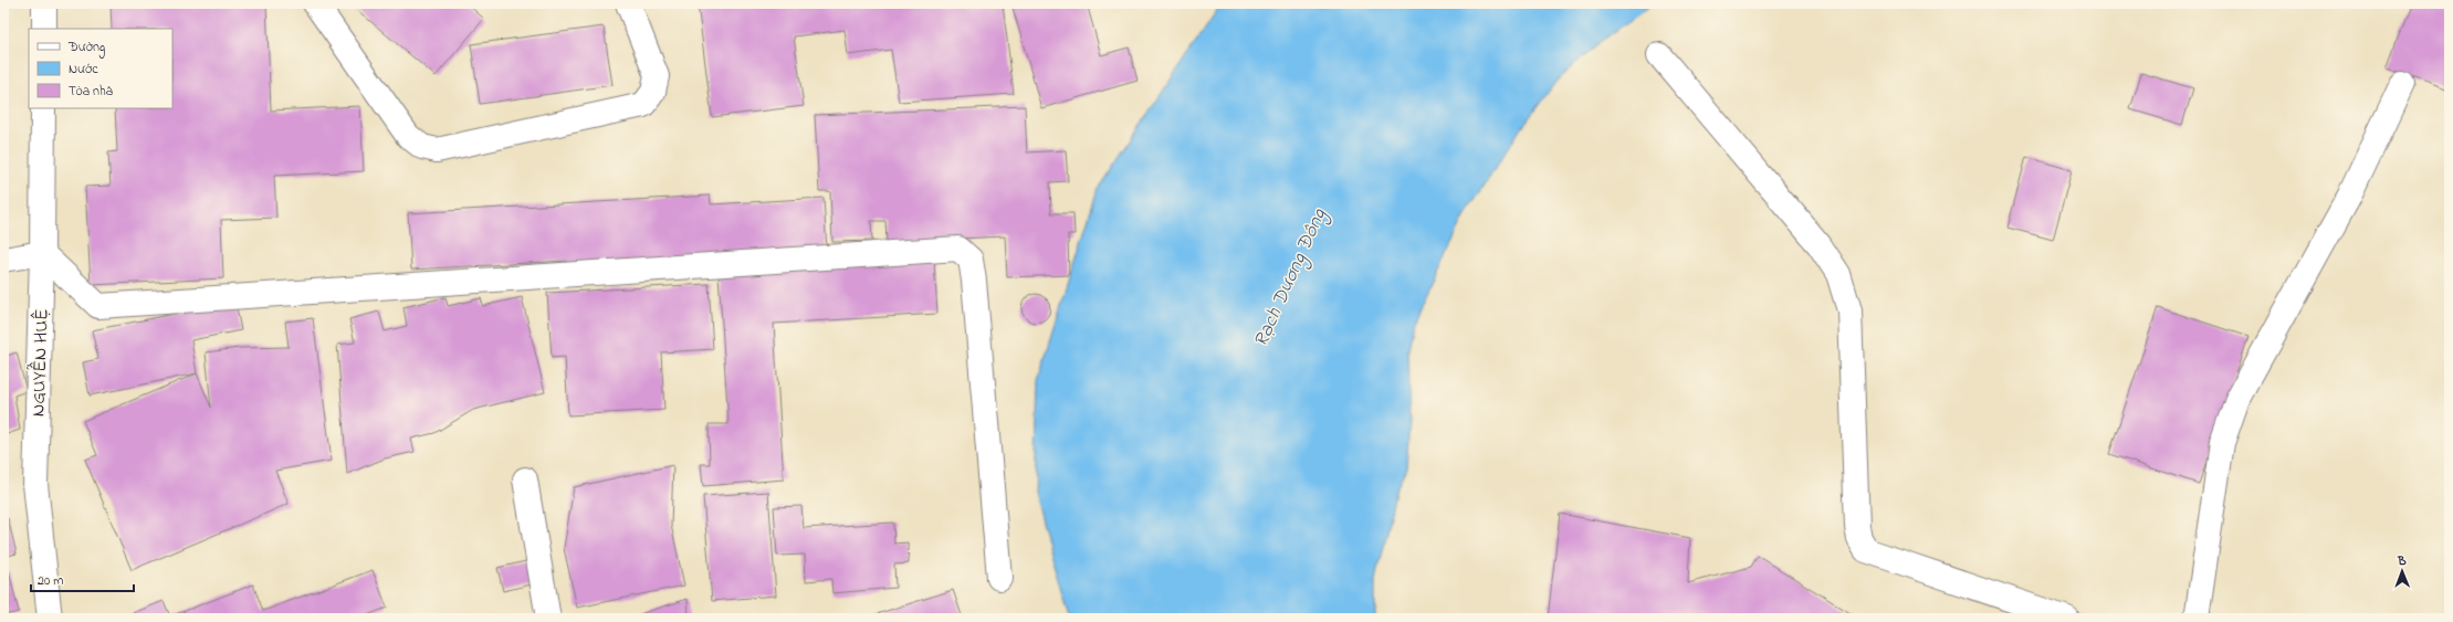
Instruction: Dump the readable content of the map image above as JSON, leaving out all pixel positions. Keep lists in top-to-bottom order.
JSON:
{
  "streets": {
    "street": ["NGUYỄN HUỆ"]
  },
  "water": ["Rạch Dương Đông"],
  "legend": ["Đường", "Nước", "Tòa nhà"],
  "scale_bar": "20 m",
  "north": "top"
}
